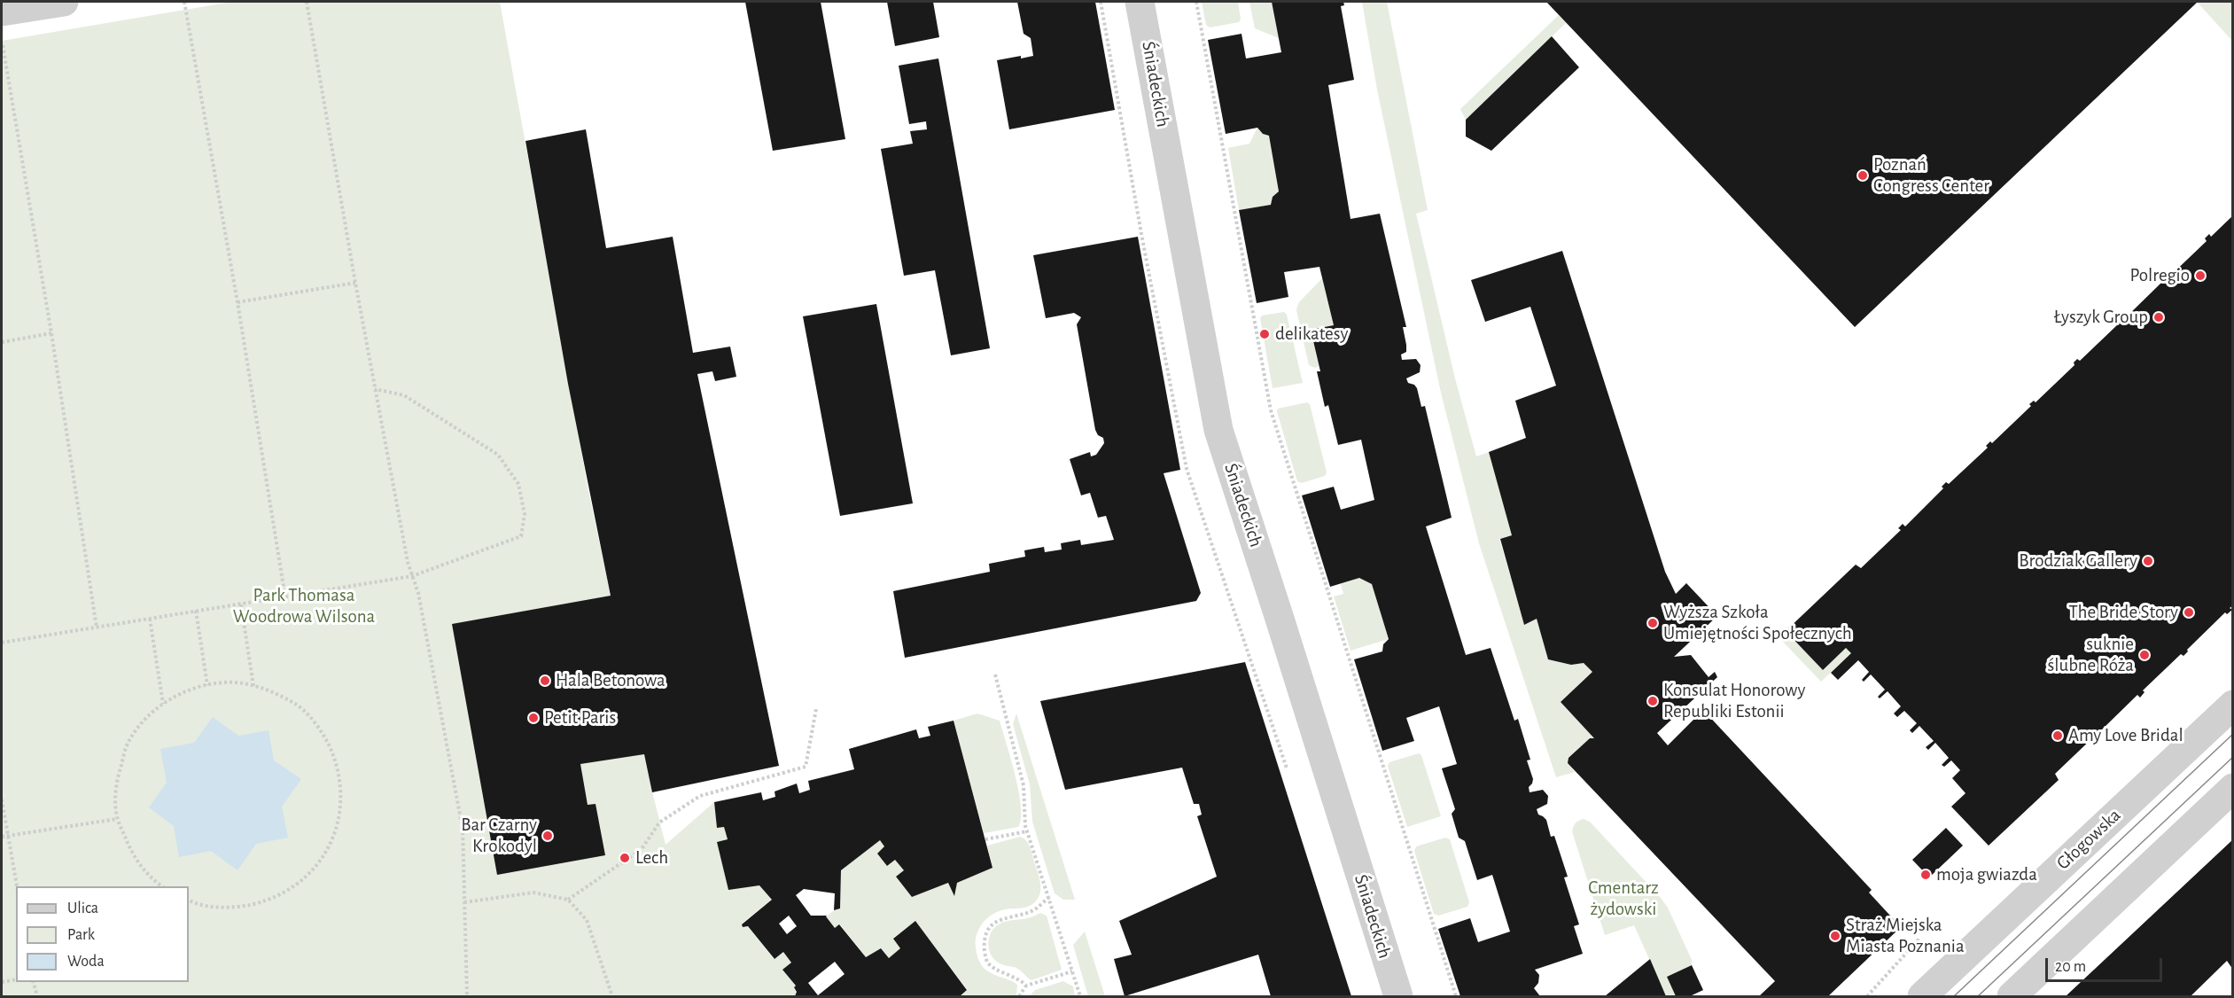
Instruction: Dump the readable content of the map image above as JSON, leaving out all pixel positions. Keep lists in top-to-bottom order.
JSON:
{
  "streets": {
    "street": ["Śniadeckich", "Głogowska"]
  },
  "parks": ["Park Thomasa Woodrowa Wilsona", "Cmentarz żydowski"],
  "places": [
    "Poznań Congress Center",
    "Polregio",
    "Łyszyk Group",
    "delikatesy",
    "Brodziak Gallery",
    "The Bride Story",
    "Wyższa Szkoła Umiejętności Społecznych",
    "suknie ślubne Róża",
    "Hala Betonowa",
    "Konsulat Honorowy Republiki Estonii",
    "Petit Paris",
    "Amy Love Bridal",
    "Bar Czarny Krokodyl",
    "Lech",
    "moja gwiazda",
    "Straż Miejska Miasta Poznania"
  ],
  "legend": ["Ulica", "Park", "Woda"],
  "scale_bar": "20 m"
}
